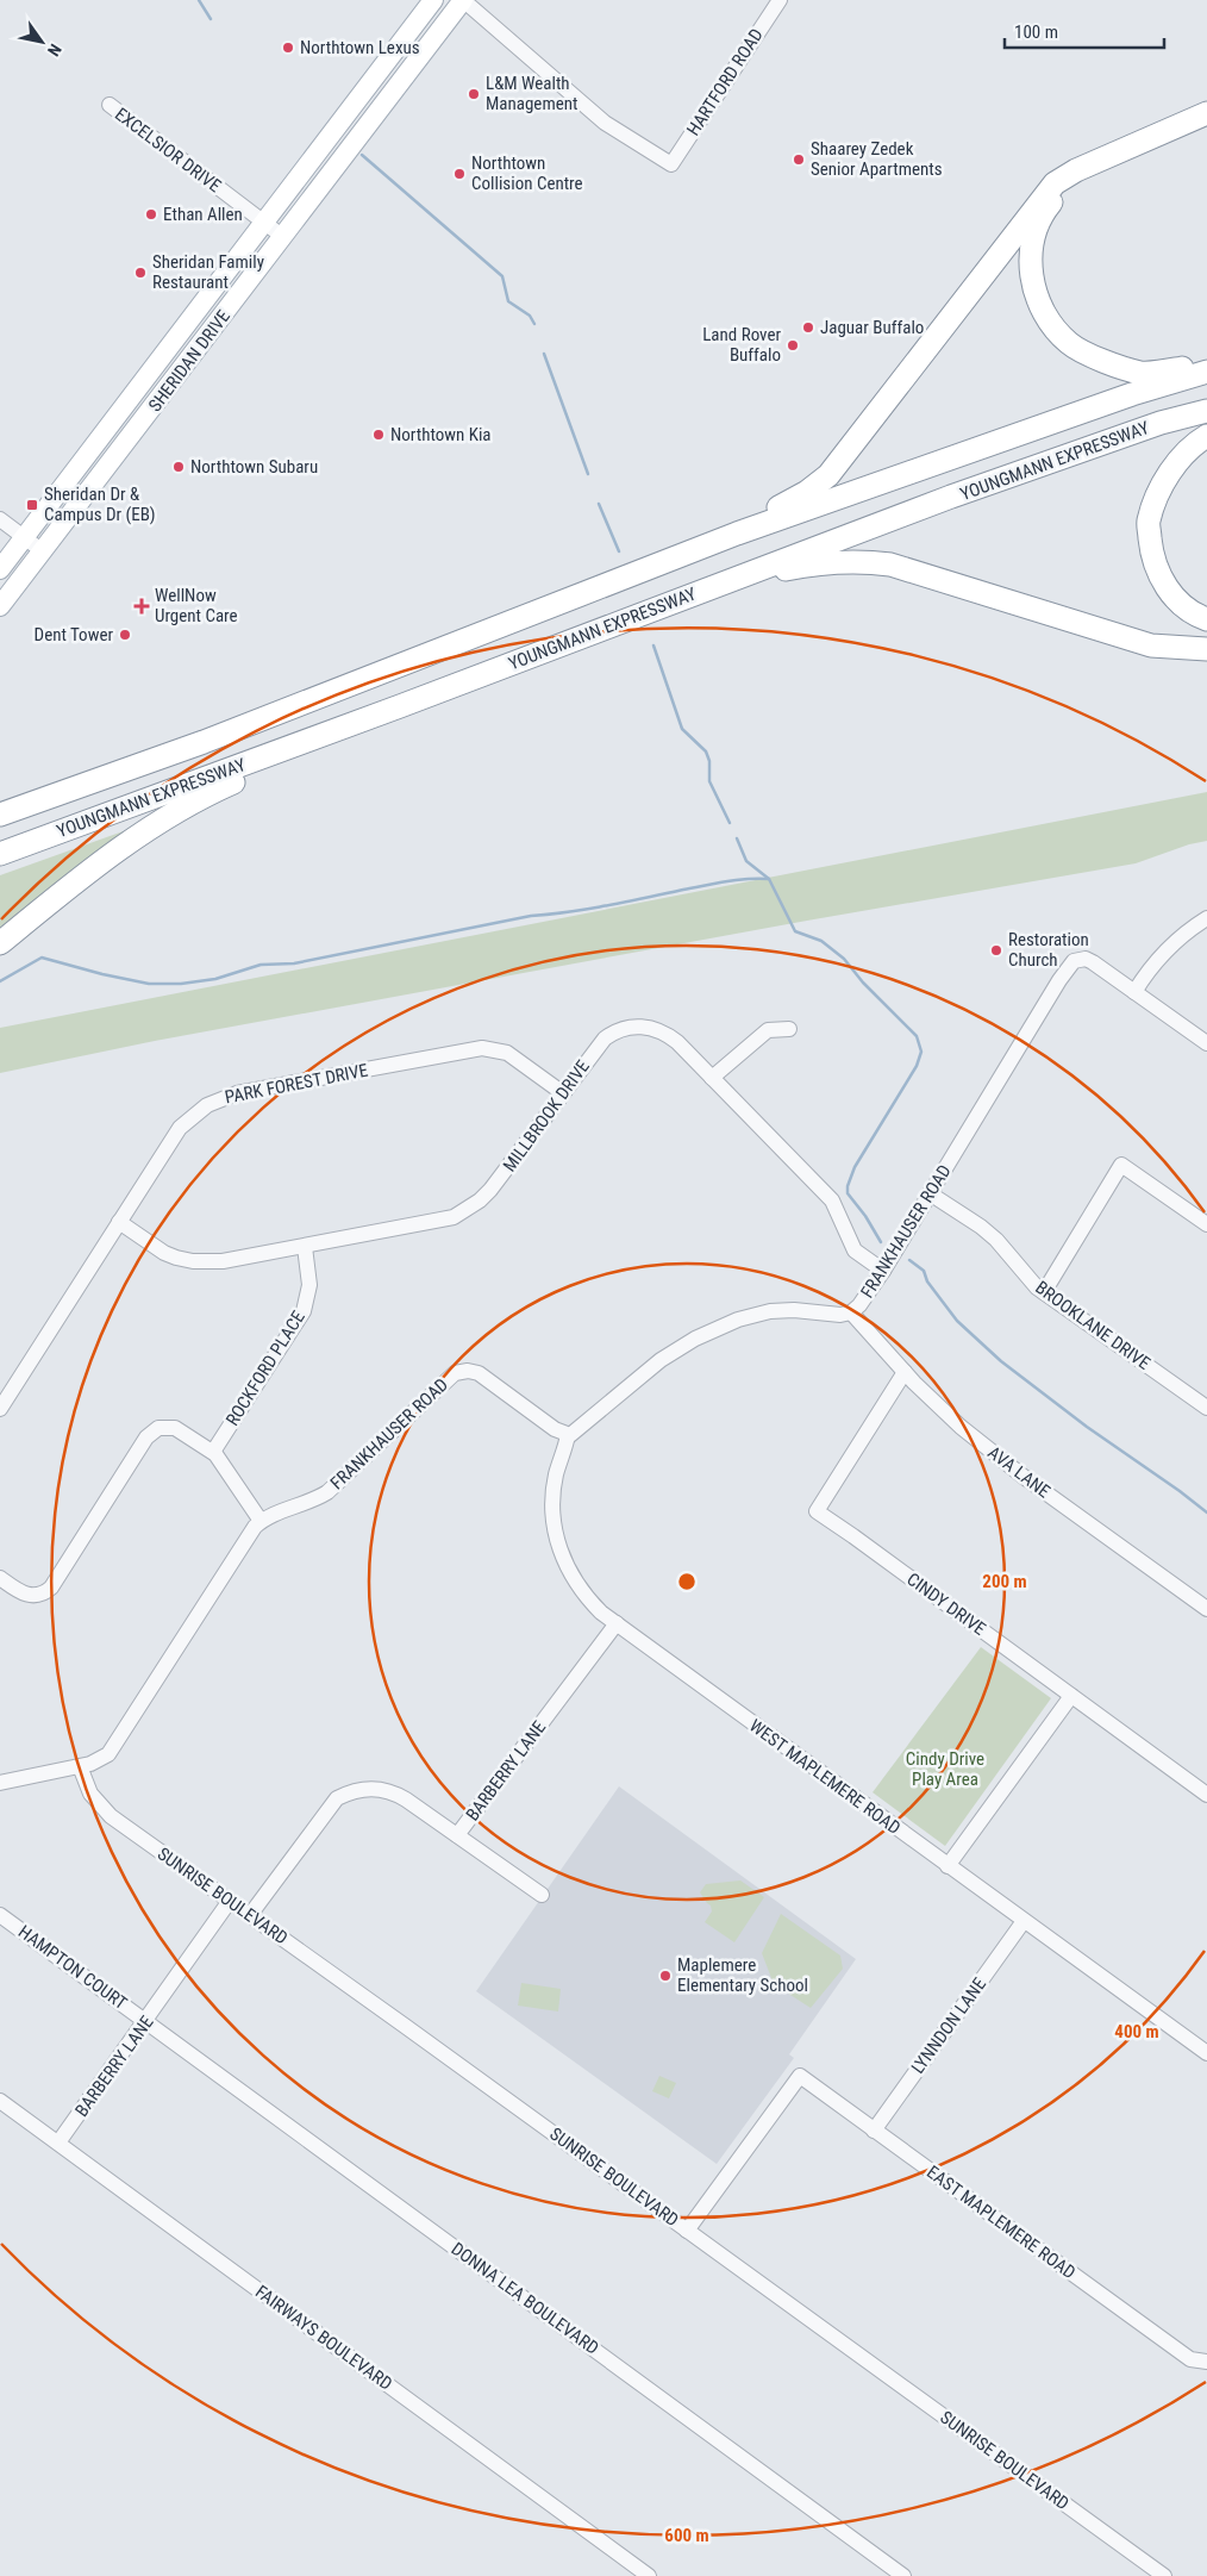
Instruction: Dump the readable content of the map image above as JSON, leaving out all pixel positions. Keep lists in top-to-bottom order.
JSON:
{
  "streets": {
    "highway": ["YOUNGMANN EXPRESSWAY"],
    "main road": ["SHERIDAN DRIVE"],
    "street": [
      "HARTFORD ROAD",
      "EXCELSIOR DRIVE",
      "PARK FOREST DRIVE",
      "MILLBROOK DRIVE",
      "FRANKHAUSER ROAD",
      "BROOKLANE DRIVE",
      "ROCKFORD PLACE",
      "AVA LANE",
      "CINDY DRIVE",
      "BARBERRY LANE",
      "WEST MAPLEMERE ROAD",
      "SUNRISE BOULEVARD",
      "HAMPTON COURT",
      "LYNNDON LANE",
      "EAST MAPLEMERE ROAD",
      "DONNA LEA BOULEVARD",
      "FAIRWAYS BOULEVARD"
    ]
  },
  "crossings": [
    ["HARTFORD ROAD", "SHERIDAN DRIVE"],
    ["EXCELSIOR DRIVE", "SHERIDAN DRIVE"],
    ["PARK FOREST DRIVE", "MILLBROOK DRIVE"],
    ["MILLBROOK DRIVE", "FRANKHAUSER ROAD"],
    ["MILLBROOK DRIVE", "ROCKFORD PLACE"],
    ["FRANKHAUSER ROAD", "BROOKLANE DRIVE"],
    ["FRANKHAUSER ROAD", "AVA LANE"],
    ["FRANKHAUSER ROAD", "WEST MAPLEMERE ROAD"],
    ["AVA LANE", "CINDY DRIVE"],
    ["BARBERRY LANE", "WEST MAPLEMERE ROAD"],
    ["BARBERRY LANE", "SUNRISE BOULEVARD"],
    ["BARBERRY LANE", "HAMPTON COURT"],
    ["BARBERRY LANE", "DONNA LEA BOULEVARD"],
    ["BARBERRY LANE", "FAIRWAYS BOULEVARD"],
    ["WEST MAPLEMERE ROAD", "LYNNDON LANE"],
    ["SUNRISE BOULEVARD", "EAST MAPLEMERE ROAD"],
    ["HAMPTON COURT", "DONNA LEA BOULEVARD"],
    ["LYNNDON LANE", "EAST MAPLEMERE ROAD"]
  ],
  "parks": ["Cindy Drive Play Area"],
  "places": {
    "other": [
      "Northtown Lexus",
      "L&M Wealth Management",
      "Shaarey Zedek Senior Apartments",
      "Northtown Collision Centre",
      "Ethan Allen",
      "Sheridan Family Restaurant",
      "Jaguar Buffalo",
      "Land Rover Buffalo",
      "Northtown Kia",
      "Northtown Subaru",
      "Dent Tower",
      "Restoration Church",
      "Maplemere Elementary School"
    ],
    "transit": ["Sheridan Dr & Campus Dr (EB)"],
    "health": ["WellNow Urgent Care"]
  },
  "scale_bar": "100 m",
  "north": "bottom right",
  "rings": ["200 m", "400 m", "600 m"]
}
